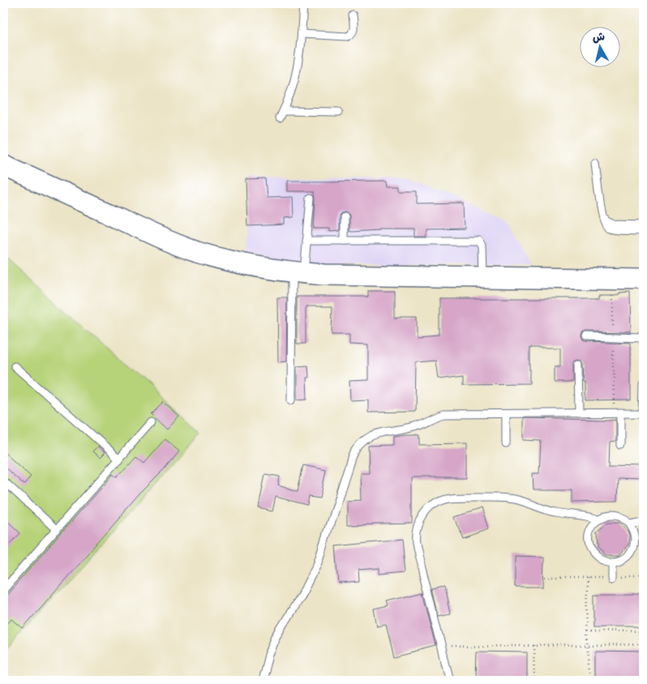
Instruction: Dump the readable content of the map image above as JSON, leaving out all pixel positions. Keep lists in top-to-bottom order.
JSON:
{
  "north": "top"
}
